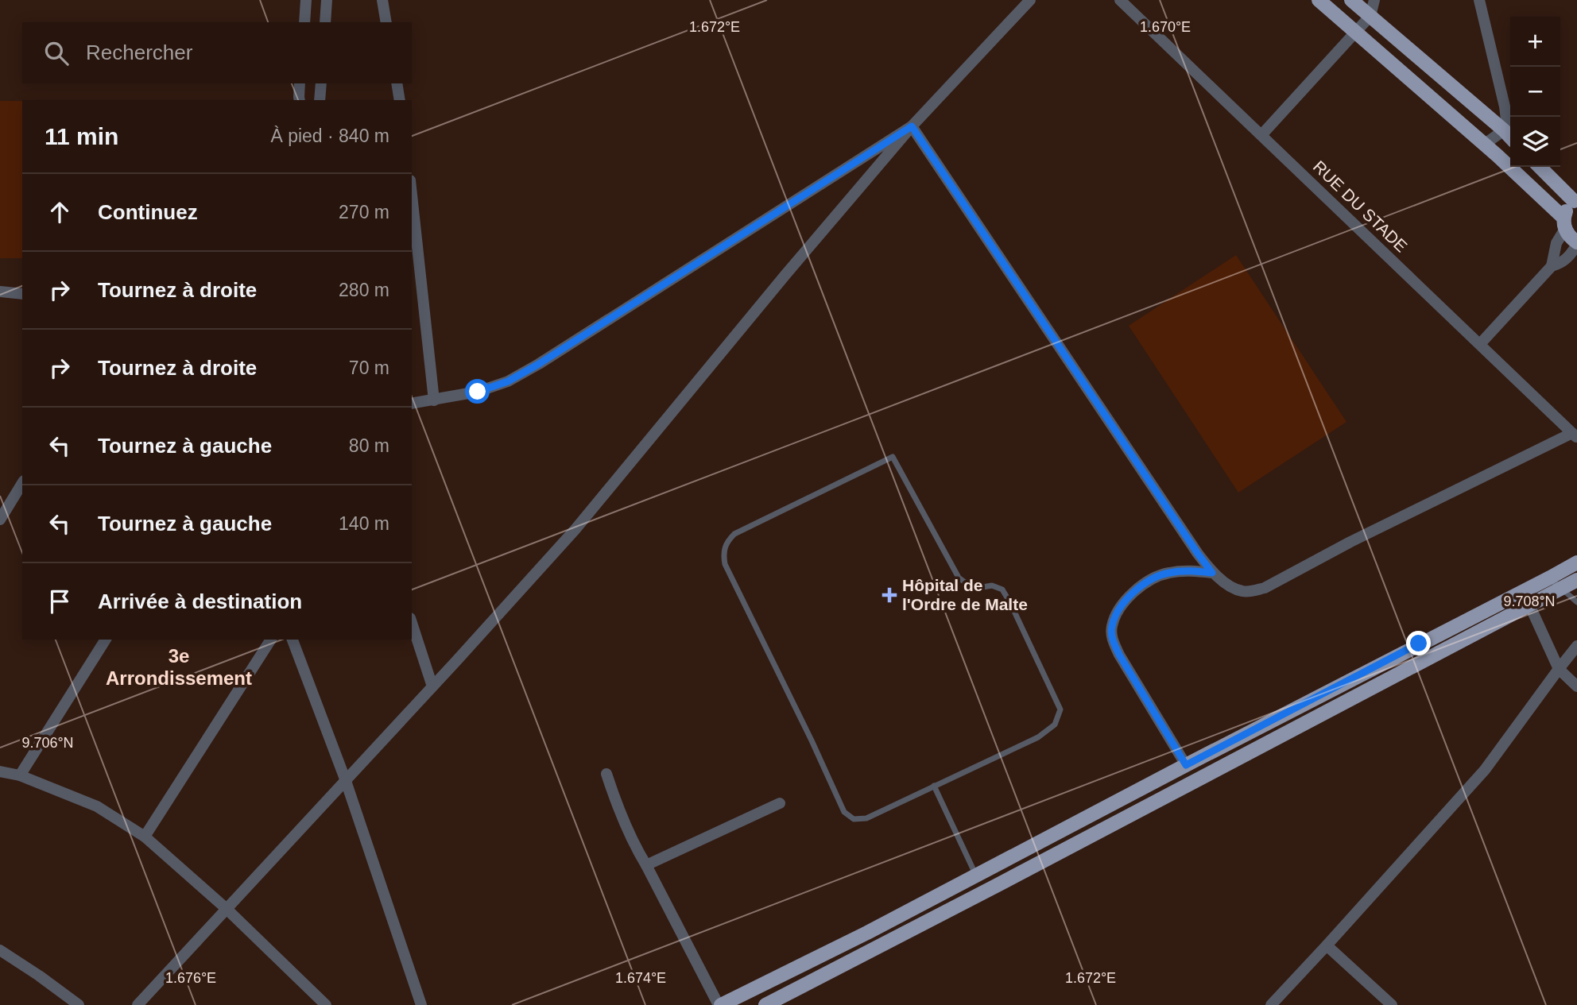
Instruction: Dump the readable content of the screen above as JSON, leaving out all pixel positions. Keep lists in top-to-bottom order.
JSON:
{
  "streets": {
    "street": ["RUE DU STADE"]
  },
  "districts": ["3e Arrondissement"],
  "places": {
    "health": ["Hôpital de l'Ordre de Malte"]
  },
  "page": {
    "map_buttons": ["+", "−"],
    "search": "Rechercher",
    "heading": ["11 min", "À pied · 840 m"],
    "list": [
      ["Continuez", "270 m"],
      ["Tournez à droite", "280 m"],
      ["Tournez à droite", "70 m"],
      ["Tournez à gauche", "80 m"],
      ["Tournez à gauche", "140 m"],
      "Arrivée à destination"
    ]
  },
  "coordinates": [
    "1.672°E",
    "1.670°E",
    "9.708°N",
    "9.706°N",
    "1.676°E",
    "1.674°E"
  ]
}
